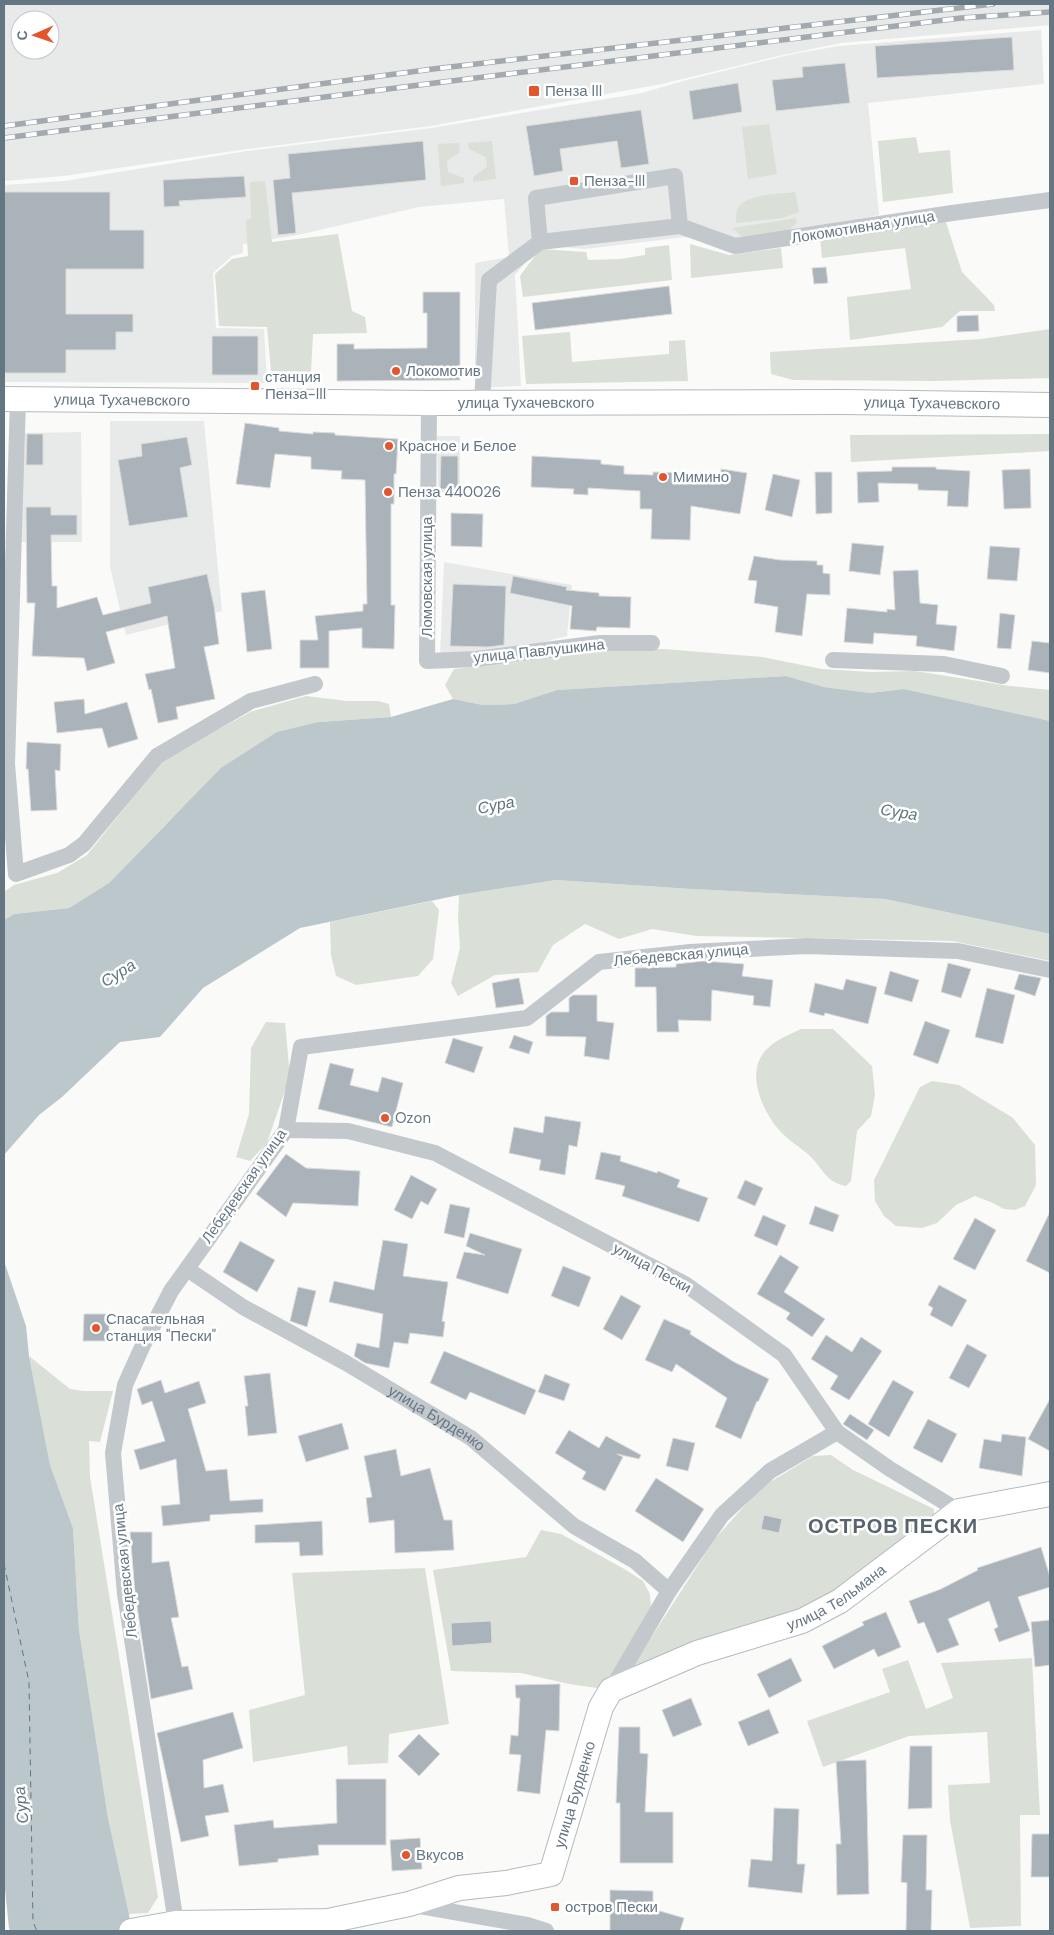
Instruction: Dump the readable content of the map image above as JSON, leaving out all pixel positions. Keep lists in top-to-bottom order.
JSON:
{
  "streets": {
    "street": [
      "Локомотивная улица",
      "улица Тухачевского",
      "Ломовская улица",
      "улица Павлушкина",
      "Лебедевская улица",
      "улица Пески",
      "улица Бурденко",
      "улица Тельмана"
    ]
  },
  "crossings": [
    ["улица Тухачевского", "Ломовская улица"],
    ["Ломовская улица", "улица Павлушкина"],
    ["Лебедевская улица", "улица Пески"],
    ["Лебедевская улица", "улица Бурденко"],
    ["улица Пески", "улица Бурденко"],
    ["улица Пески", "улица Тельмана"],
    ["улица Бурденко", "улица Тельмана"]
  ],
  "districts": ["ОСТРОВ ПЕСКИ"],
  "water": ["Сура"],
  "places": {
    "transit": [
      "Пенза III",
      "Пенза-III",
      "станция Пенза-III",
      "остров Пески"
    ],
    "other": [
      "Локомотив",
      "Красное и Белое",
      "Мимино",
      "Пенза 440026",
      "Ozon",
      "Спасательная станция \"Пески\"",
      "Вкусов"
    ]
  },
  "north": "left"
}
